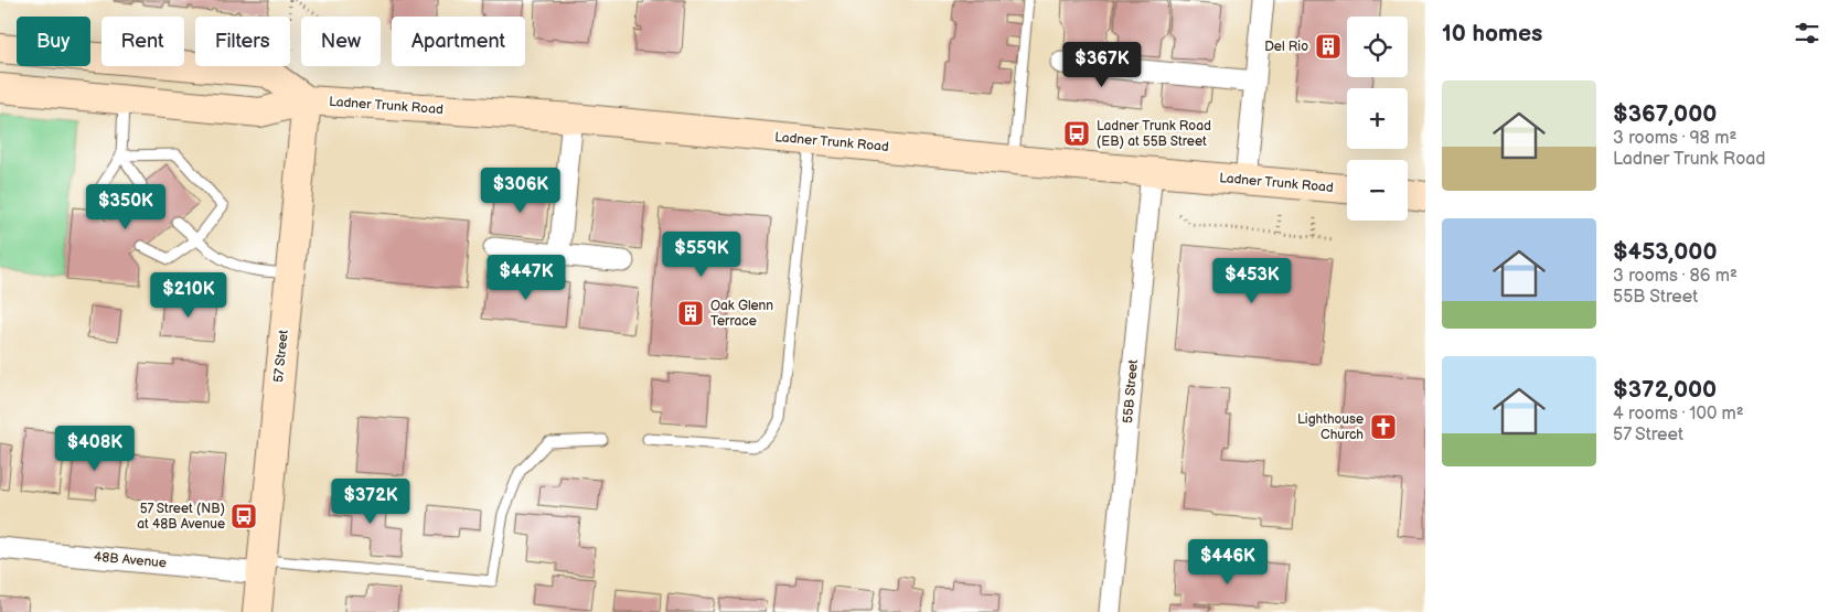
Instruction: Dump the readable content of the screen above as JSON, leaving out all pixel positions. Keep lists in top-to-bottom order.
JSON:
{
  "streets": {
    "main road": ["Ladner Trunk Road", "57 Street"],
    "street": ["55B Street", "48B Avenue"]
  },
  "crossings": [
    ["Ladner Trunk Road", "57 Street"],
    ["Ladner Trunk Road", "55B Street"],
    ["57 Street", "48B Avenue"]
  ],
  "places": {
    "building": ["Del Rio", "Oak Glenn Terrace"],
    "bus stop": ["Ladner Trunk Road (EB) at 55B Street", "57 Street (NB) at 48B Avenue"],
    "church": ["Lighthouse Church"]
  },
  "page": {
    "heading": "10 homes",
    "map_buttons": ["+", "−"],
    "chip": [
      "Buy",
      "Rent",
      "Filters",
      "New",
      "Apartment"
    ],
    "price": [
      "$367K",
      "$306K",
      "$350K",
      "$559K",
      "$447K",
      "$453K",
      "$210K",
      "$408K",
      "$372K",
      "$446K"
    ],
    "list": [
      {
        "name": "$367,000",
        "note": "3 rooms · 98 m² · Ladner Trunk Road"
      },
      {
        "name": "$453,000",
        "note": "3 rooms · 86 m² · 55B Street"
      },
      {
        "name": "$372,000",
        "note": "4 rooms · 100 m² · 57 Street"
      }
    ]
  }
}
